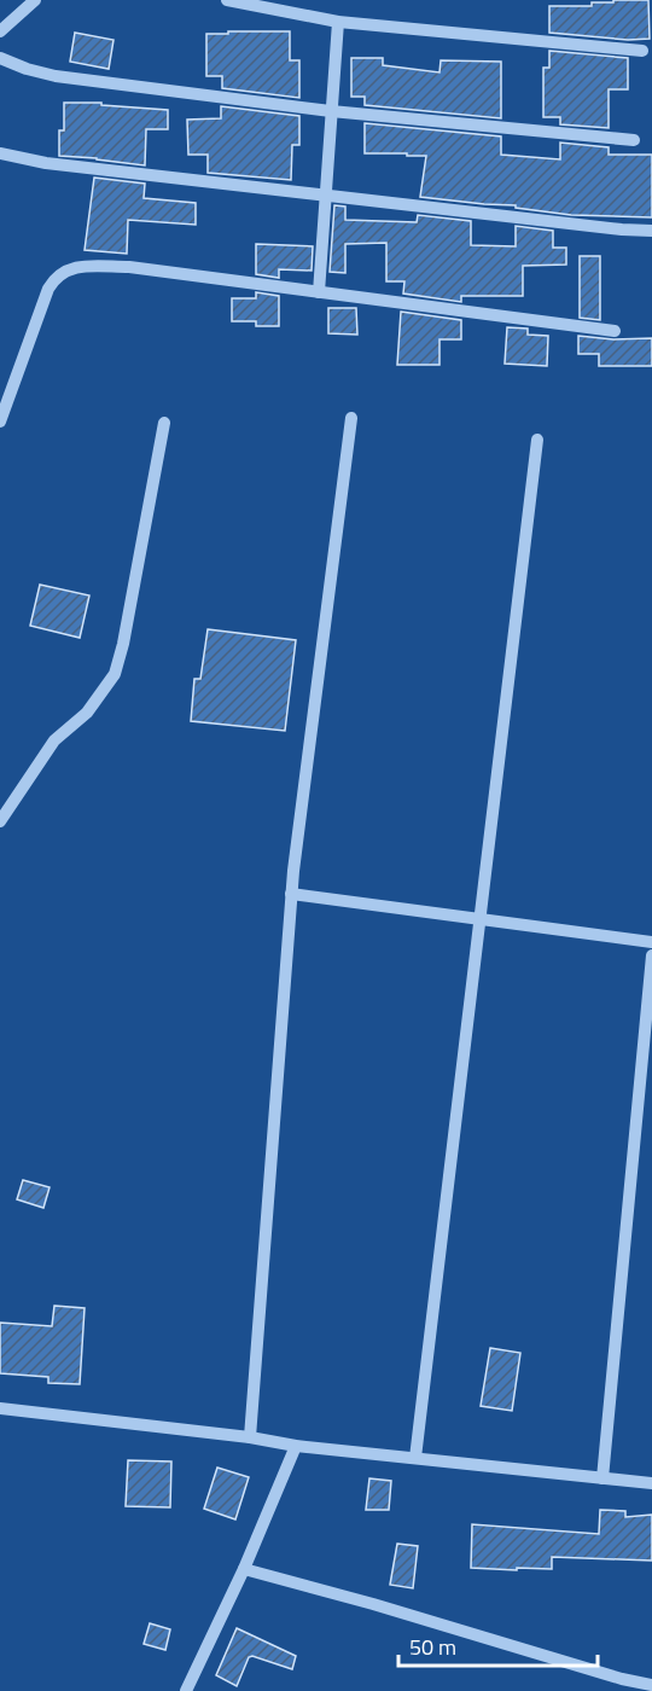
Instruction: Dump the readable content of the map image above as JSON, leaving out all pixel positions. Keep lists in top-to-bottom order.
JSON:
{
  "scale_bar": "50 m"
}
